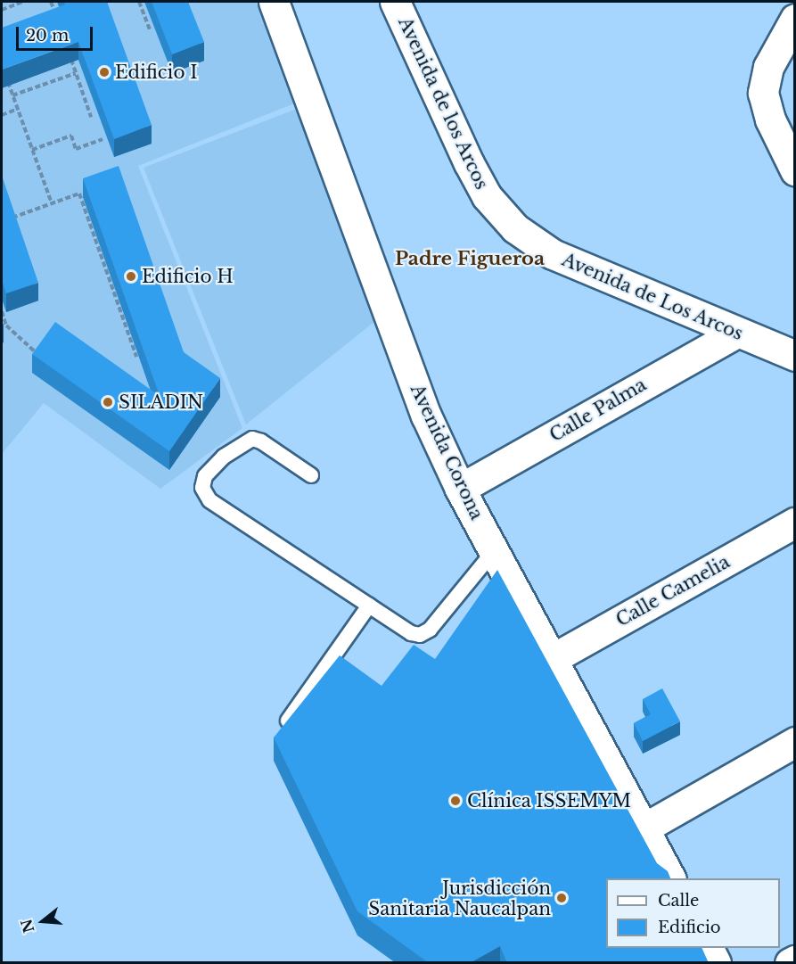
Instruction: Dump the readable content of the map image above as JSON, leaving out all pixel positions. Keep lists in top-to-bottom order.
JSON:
{
  "streets": {
    "main road": [
      "Avenida de los Arcos",
      "Avenida de Los Arcos",
      "Calle Palma",
      "Avenida Corona",
      "Calle Camelia"
    ]
  },
  "crossings": [
    ["Avenida de los Arcos", "Avenida de Los Arcos"],
    ["Avenida de Los Arcos", "Calle Palma"],
    ["Calle Palma", "Avenida Corona"],
    ["Avenida Corona", "Calle Camelia"]
  ],
  "districts": ["Padre Figueroa"],
  "places": [
    "Edificio I",
    "Edificio H",
    "SILADIN",
    "Clínica ISSEMYM",
    "Jurisdicción Sanitaria Naucalpan"
  ],
  "legend": ["Calle", "Edificio"],
  "scale_bar": "20 m",
  "north": "left"
}
